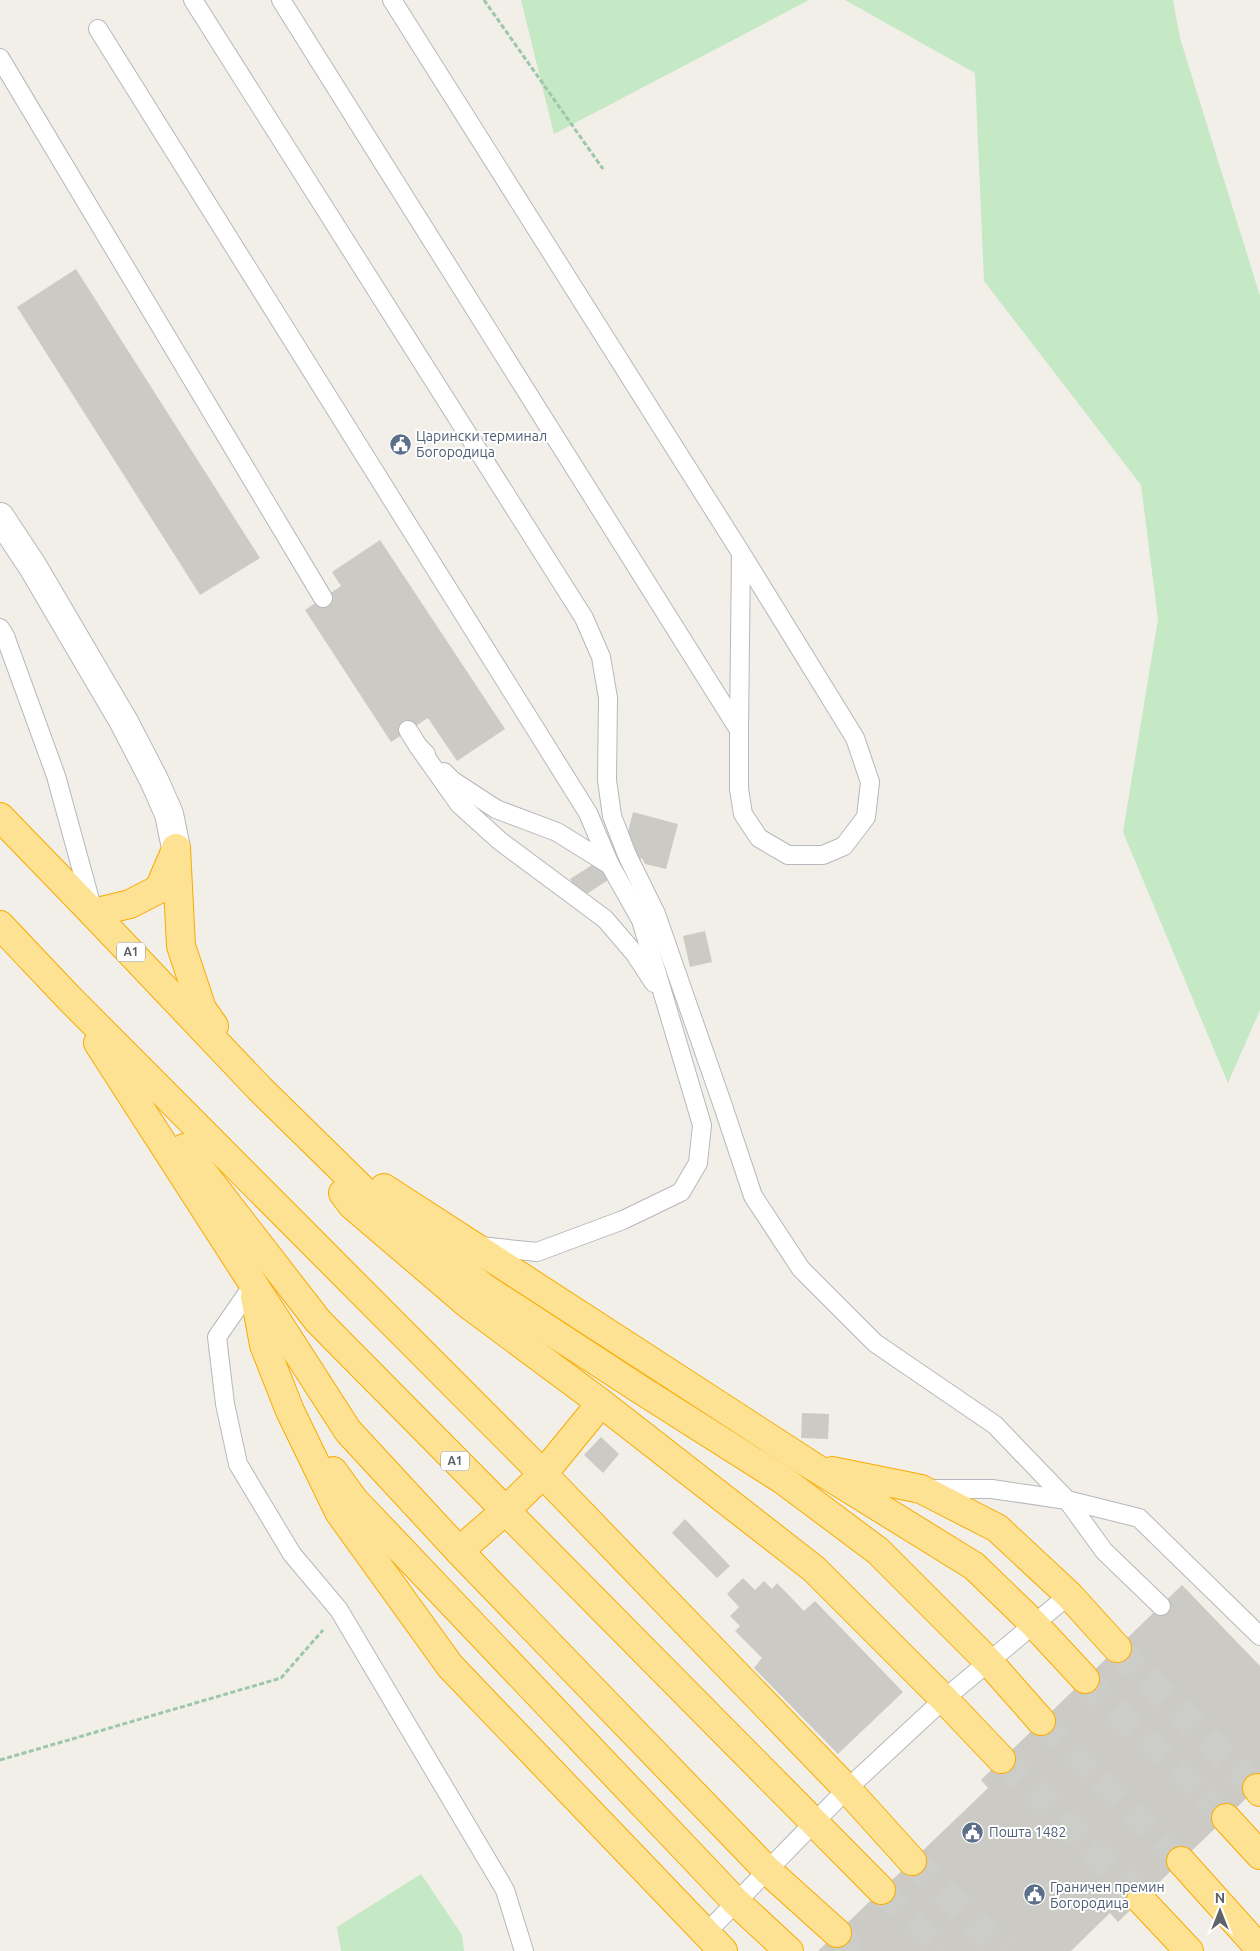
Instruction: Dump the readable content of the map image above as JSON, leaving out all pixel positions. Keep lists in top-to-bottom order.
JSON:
{
  "streets": {
    "highway": ["A1"]
  },
  "places": {
    "public building": ["Царински терминал Богородица", "Пошта 1482", "Граничен премин Богородица"]
  },
  "north": "top"
}
